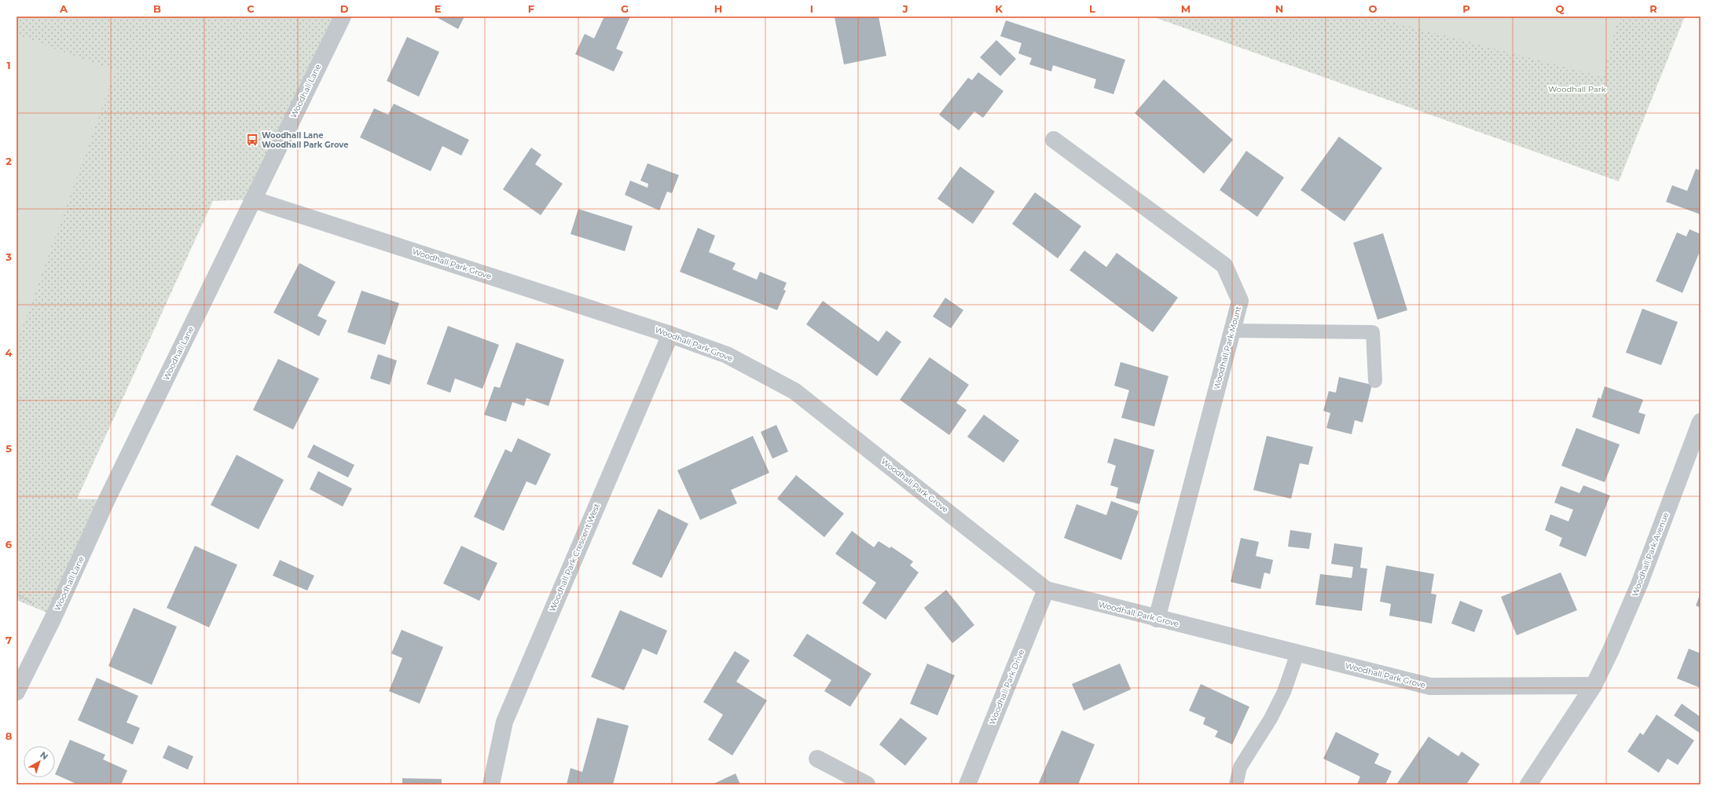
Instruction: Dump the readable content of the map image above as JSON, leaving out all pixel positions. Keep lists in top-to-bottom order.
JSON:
{
  "streets": {
    "street": [
      "Woodhall Lane",
      "Woodhall Park Grove",
      "Woodhall Park Mount",
      "Woodhall Park Avenue",
      "Woodhall Park Crescent West",
      "Woodhall Park Drive"
    ]
  },
  "crossings": [
    ["Woodhall Lane", "Woodhall Park Grove"],
    ["Woodhall Park Grove", "Woodhall Park Mount"],
    ["Woodhall Park Grove", "Woodhall Park Avenue"],
    ["Woodhall Park Grove", "Woodhall Park Crescent West"],
    ["Woodhall Park Grove", "Woodhall Park Drive"]
  ],
  "parks": ["Woodhall Park"],
  "places": {
    "bus stop": ["Woodhall Lane Woodhall Park Grove"]
  },
  "north": "top right",
  "grid": {
    "columns": [
      "A",
      "B",
      "C",
      "D",
      "E",
      "F",
      "G",
      "H",
      "I",
      "J",
      "K",
      "L",
      "M",
      "N",
      "O",
      "P",
      "Q",
      "R"
    ],
    "rows": [
      "1",
      "2",
      "3",
      "4",
      "5",
      "6",
      "7",
      "8"
    ]
  }
}
